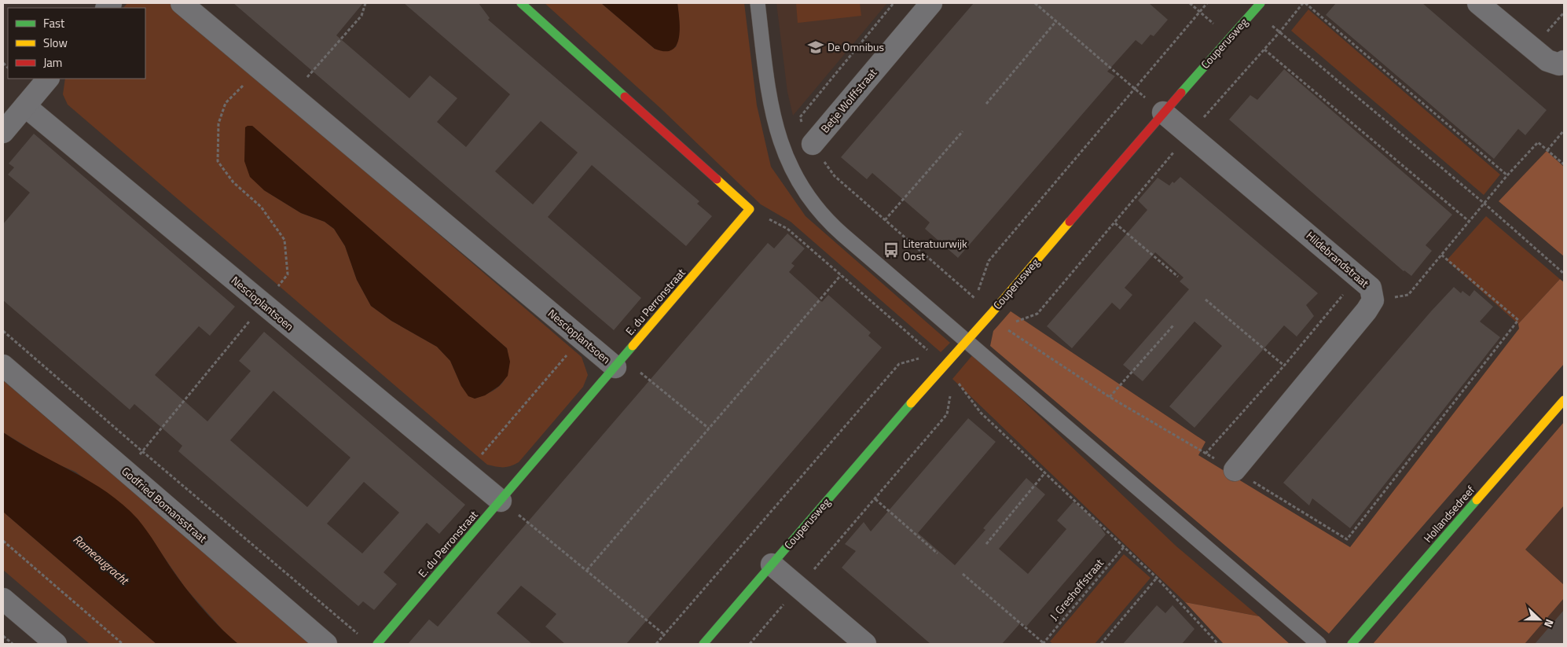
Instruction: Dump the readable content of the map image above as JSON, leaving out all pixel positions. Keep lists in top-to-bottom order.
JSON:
{
  "streets": {
    "street": [
      "Couperusweg",
      "Betje Wolffstraat",
      "Hildebrandstraat",
      "E. du Perronstraat",
      "Nescioplantsoen",
      "Godfried Bomansstraat",
      "Hollandsedreef"
    ],
    "path": ["J. Greshoffstraat"]
  },
  "crossings": [
    ["Couperusweg", "Hildebrandstraat"],
    ["E. du Perronstraat", "Nescioplantsoen"]
  ],
  "water": ["Rameaugracht"],
  "places": {
    "school or university": ["De Omnibus"],
    "bus stop": ["Literatuurwijk Oost"]
  },
  "legend": ["Fast", "Slow", "Jam"],
  "north": "right"
}
